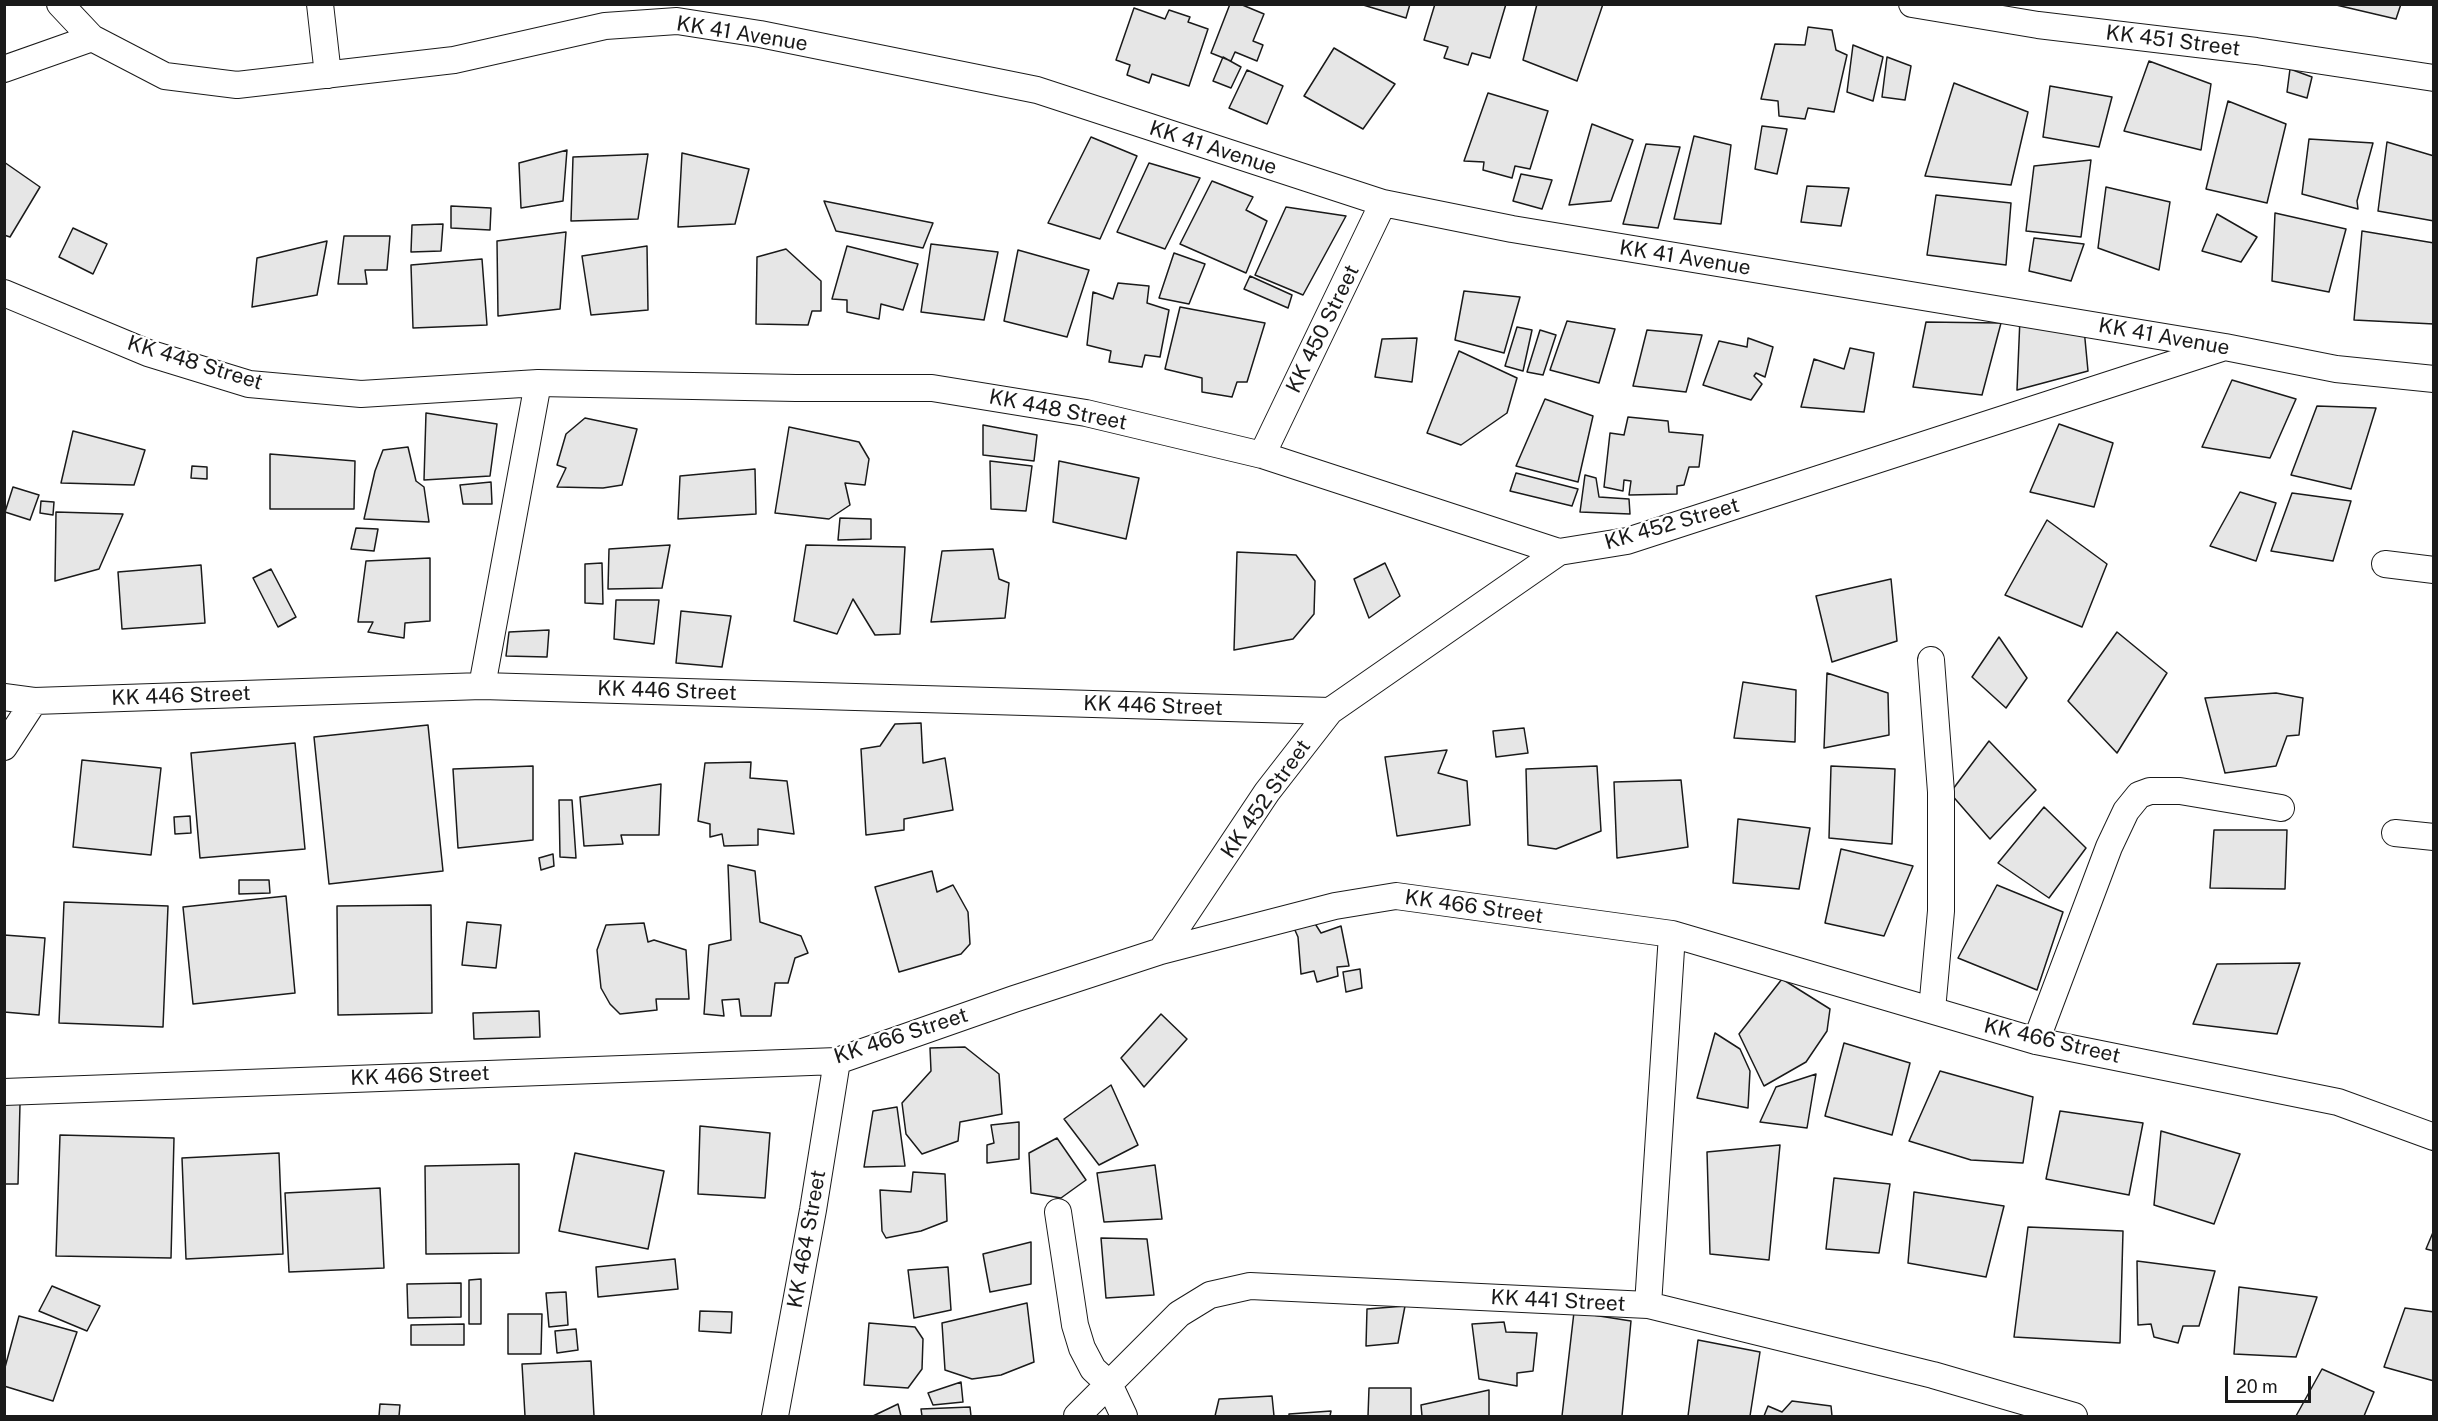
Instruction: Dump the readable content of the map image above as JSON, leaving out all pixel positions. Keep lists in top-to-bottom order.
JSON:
{
  "streets": {
    "street": [
      "KK 41 Avenue",
      "KK 451 Street",
      "KK 450 Street",
      "KK 448 Street",
      "KK 452 Street",
      "KK 446 Street",
      "KK 466 Street",
      "KK 464 Street",
      "KK 441 Street"
    ]
  },
  "crossings": [
    ["KK 41 Avenue", "KK 450 Street"],
    ["KK 41 Avenue", "KK 452 Street"],
    ["KK 450 Street", "KK 448 Street"],
    ["KK 448 Street", "KK 452 Street"],
    ["KK 452 Street", "KK 446 Street"],
    ["KK 452 Street", "KK 466 Street"],
    ["KK 466 Street", "KK 464 Street"]
  ],
  "scale_bar": "20 m"
}
